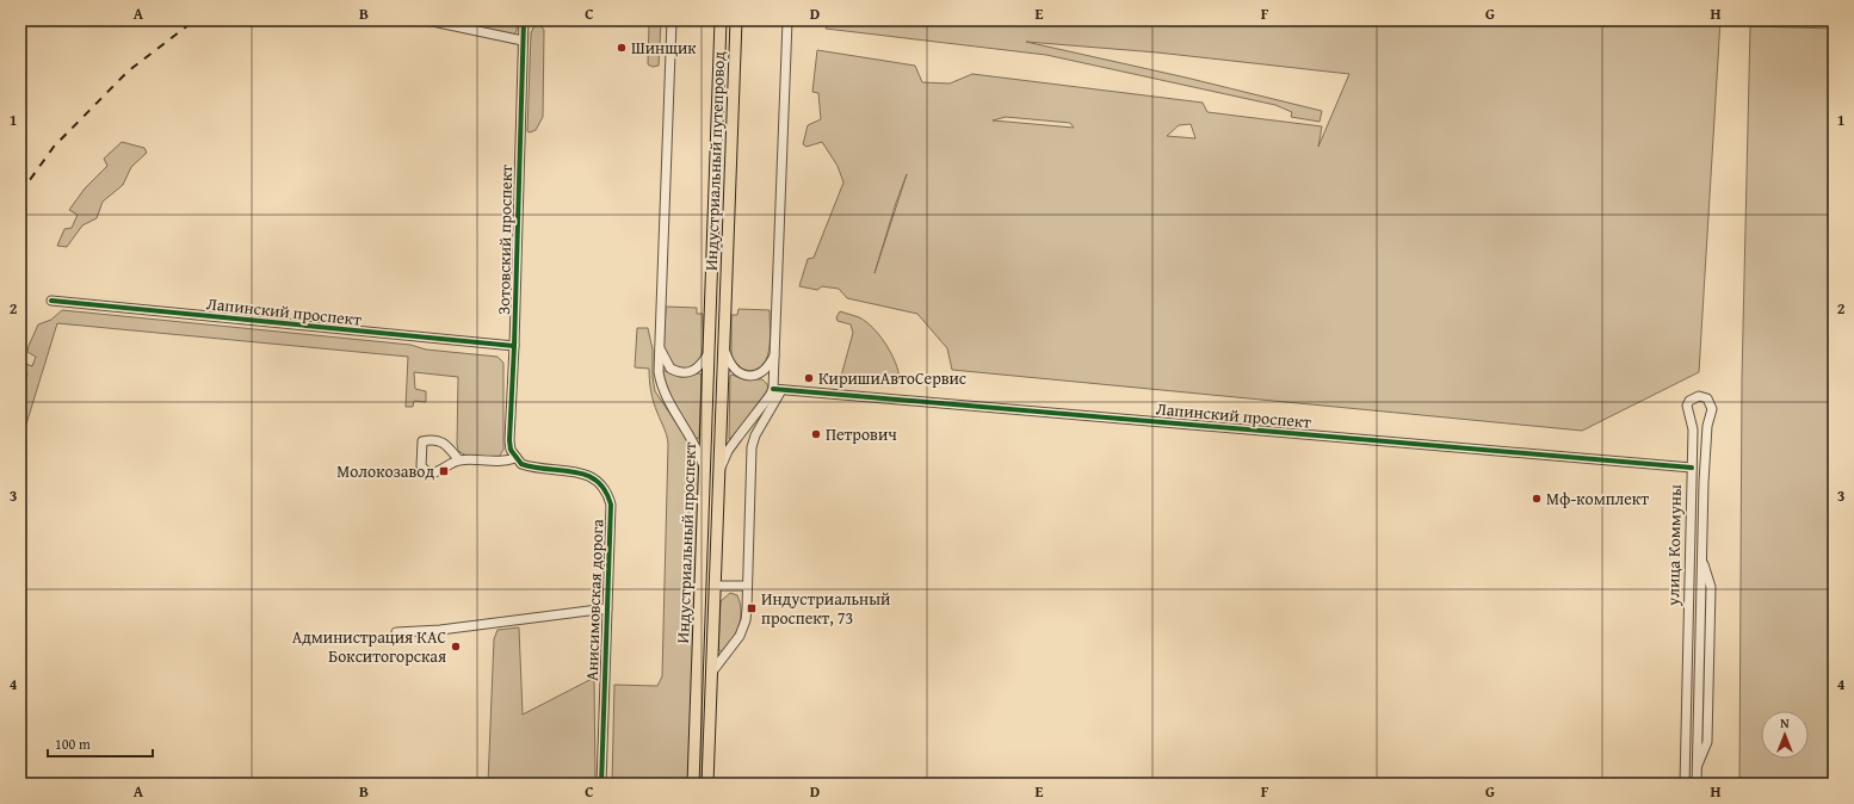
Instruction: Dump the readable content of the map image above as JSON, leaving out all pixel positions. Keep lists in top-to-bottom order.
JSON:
{
  "streets": {
    "main road": ["Индустриальный путепровод", "Индустриальный проспект"],
    "street": [
      "Зотовский проспект",
      "Лапинский проспект",
      "улица Коммуны",
      "Анисимовская дорога"
    ]
  },
  "crossings": [
    ["Индустриальный путепровод", "Индустриальный проспект"],
    ["Зотовский проспект", "Лапинский проспект"],
    ["Зотовский проспект", "Анисимовская дорога"],
    ["Лапинский проспект", "улица Коммуны"]
  ],
  "places": {
    "other": [
      "Шинщик",
      "КиришиАвтоСервис",
      "Петрович",
      "Мф-комплект",
      "Администрация КАС Бокситогорская"
    ],
    "transit": ["Молокозавод", "Индустриальный проспект, 73"]
  },
  "scale_bar": "100 m",
  "north": "top",
  "grid": {
    "columns": [
      "A",
      "B",
      "C",
      "D",
      "E",
      "F",
      "G",
      "H"
    ],
    "rows": [
      "1",
      "2",
      "3",
      "4"
    ]
  }
}
